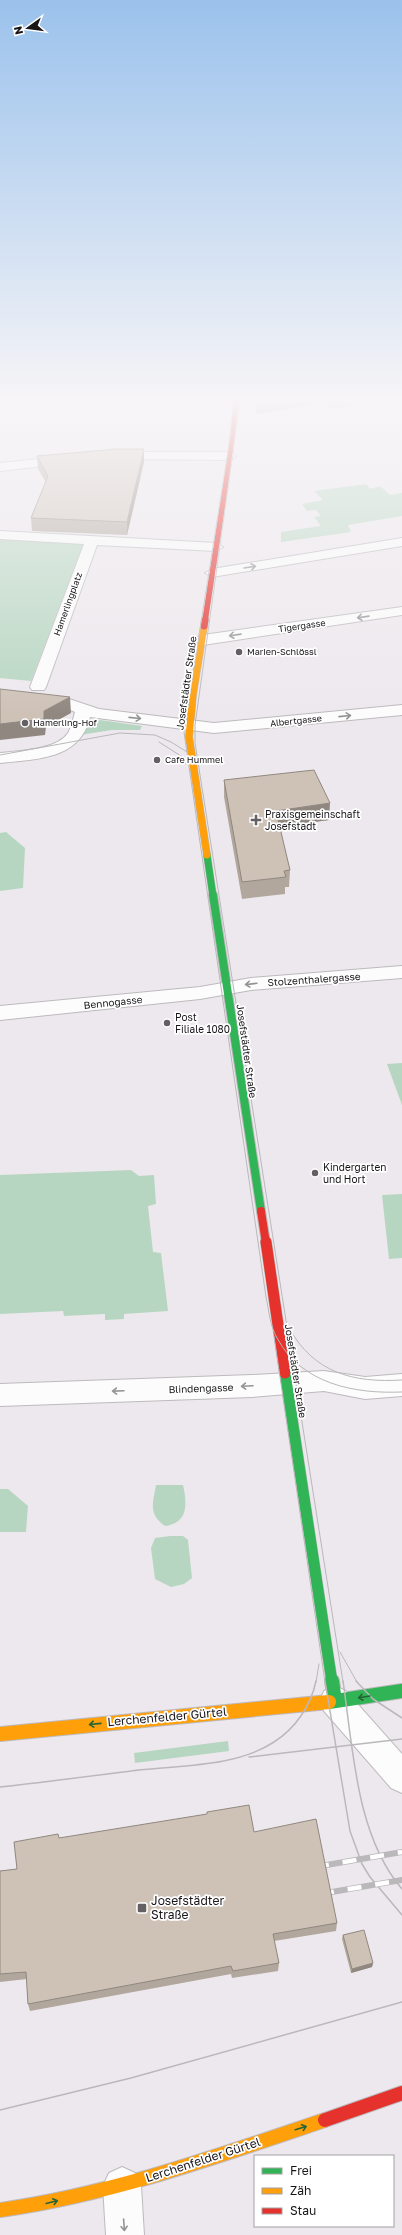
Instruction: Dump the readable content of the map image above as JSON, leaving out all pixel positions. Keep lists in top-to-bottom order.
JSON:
{
  "streets": {
    "street": [
      "Hamerlingplatz",
      "Tigergasse",
      "Josefstädter Straße",
      "Albertgasse",
      "Stolzenthalergasse",
      "Bennogasse",
      "Blindengasse",
      "Lerchenfelder Gürtel"
    ]
  },
  "crossings": [
    ["Hamerlingplatz", "Albertgasse"],
    ["Tigergasse", "Josefstädter Straße"],
    ["Josefstädter Straße", "Albertgasse"],
    ["Josefstädter Straße", "Stolzenthalergasse"],
    ["Josefstädter Straße", "Bennogasse"],
    ["Josefstädter Straße", "Blindengasse"],
    ["Josefstädter Straße", "Lerchenfelder Gürtel"],
    ["Stolzenthalergasse", "Bennogasse"]
  ],
  "one_way": ["Stolzenthalergasse", "Blindengasse"],
  "places": {
    "other": [
      "Marien-Schlössl",
      "Hamerling-Hof",
      "Cafe Hummel",
      "Post Filiale 1080",
      "Kindergarten und Hort"
    ],
    "health": ["Praxisgemeinschaft Josefstadt"],
    "transit": ["Josefstädter Straße"]
  },
  "legend": ["Frei", "Zäh", "Stau"],
  "north": "left"
}
